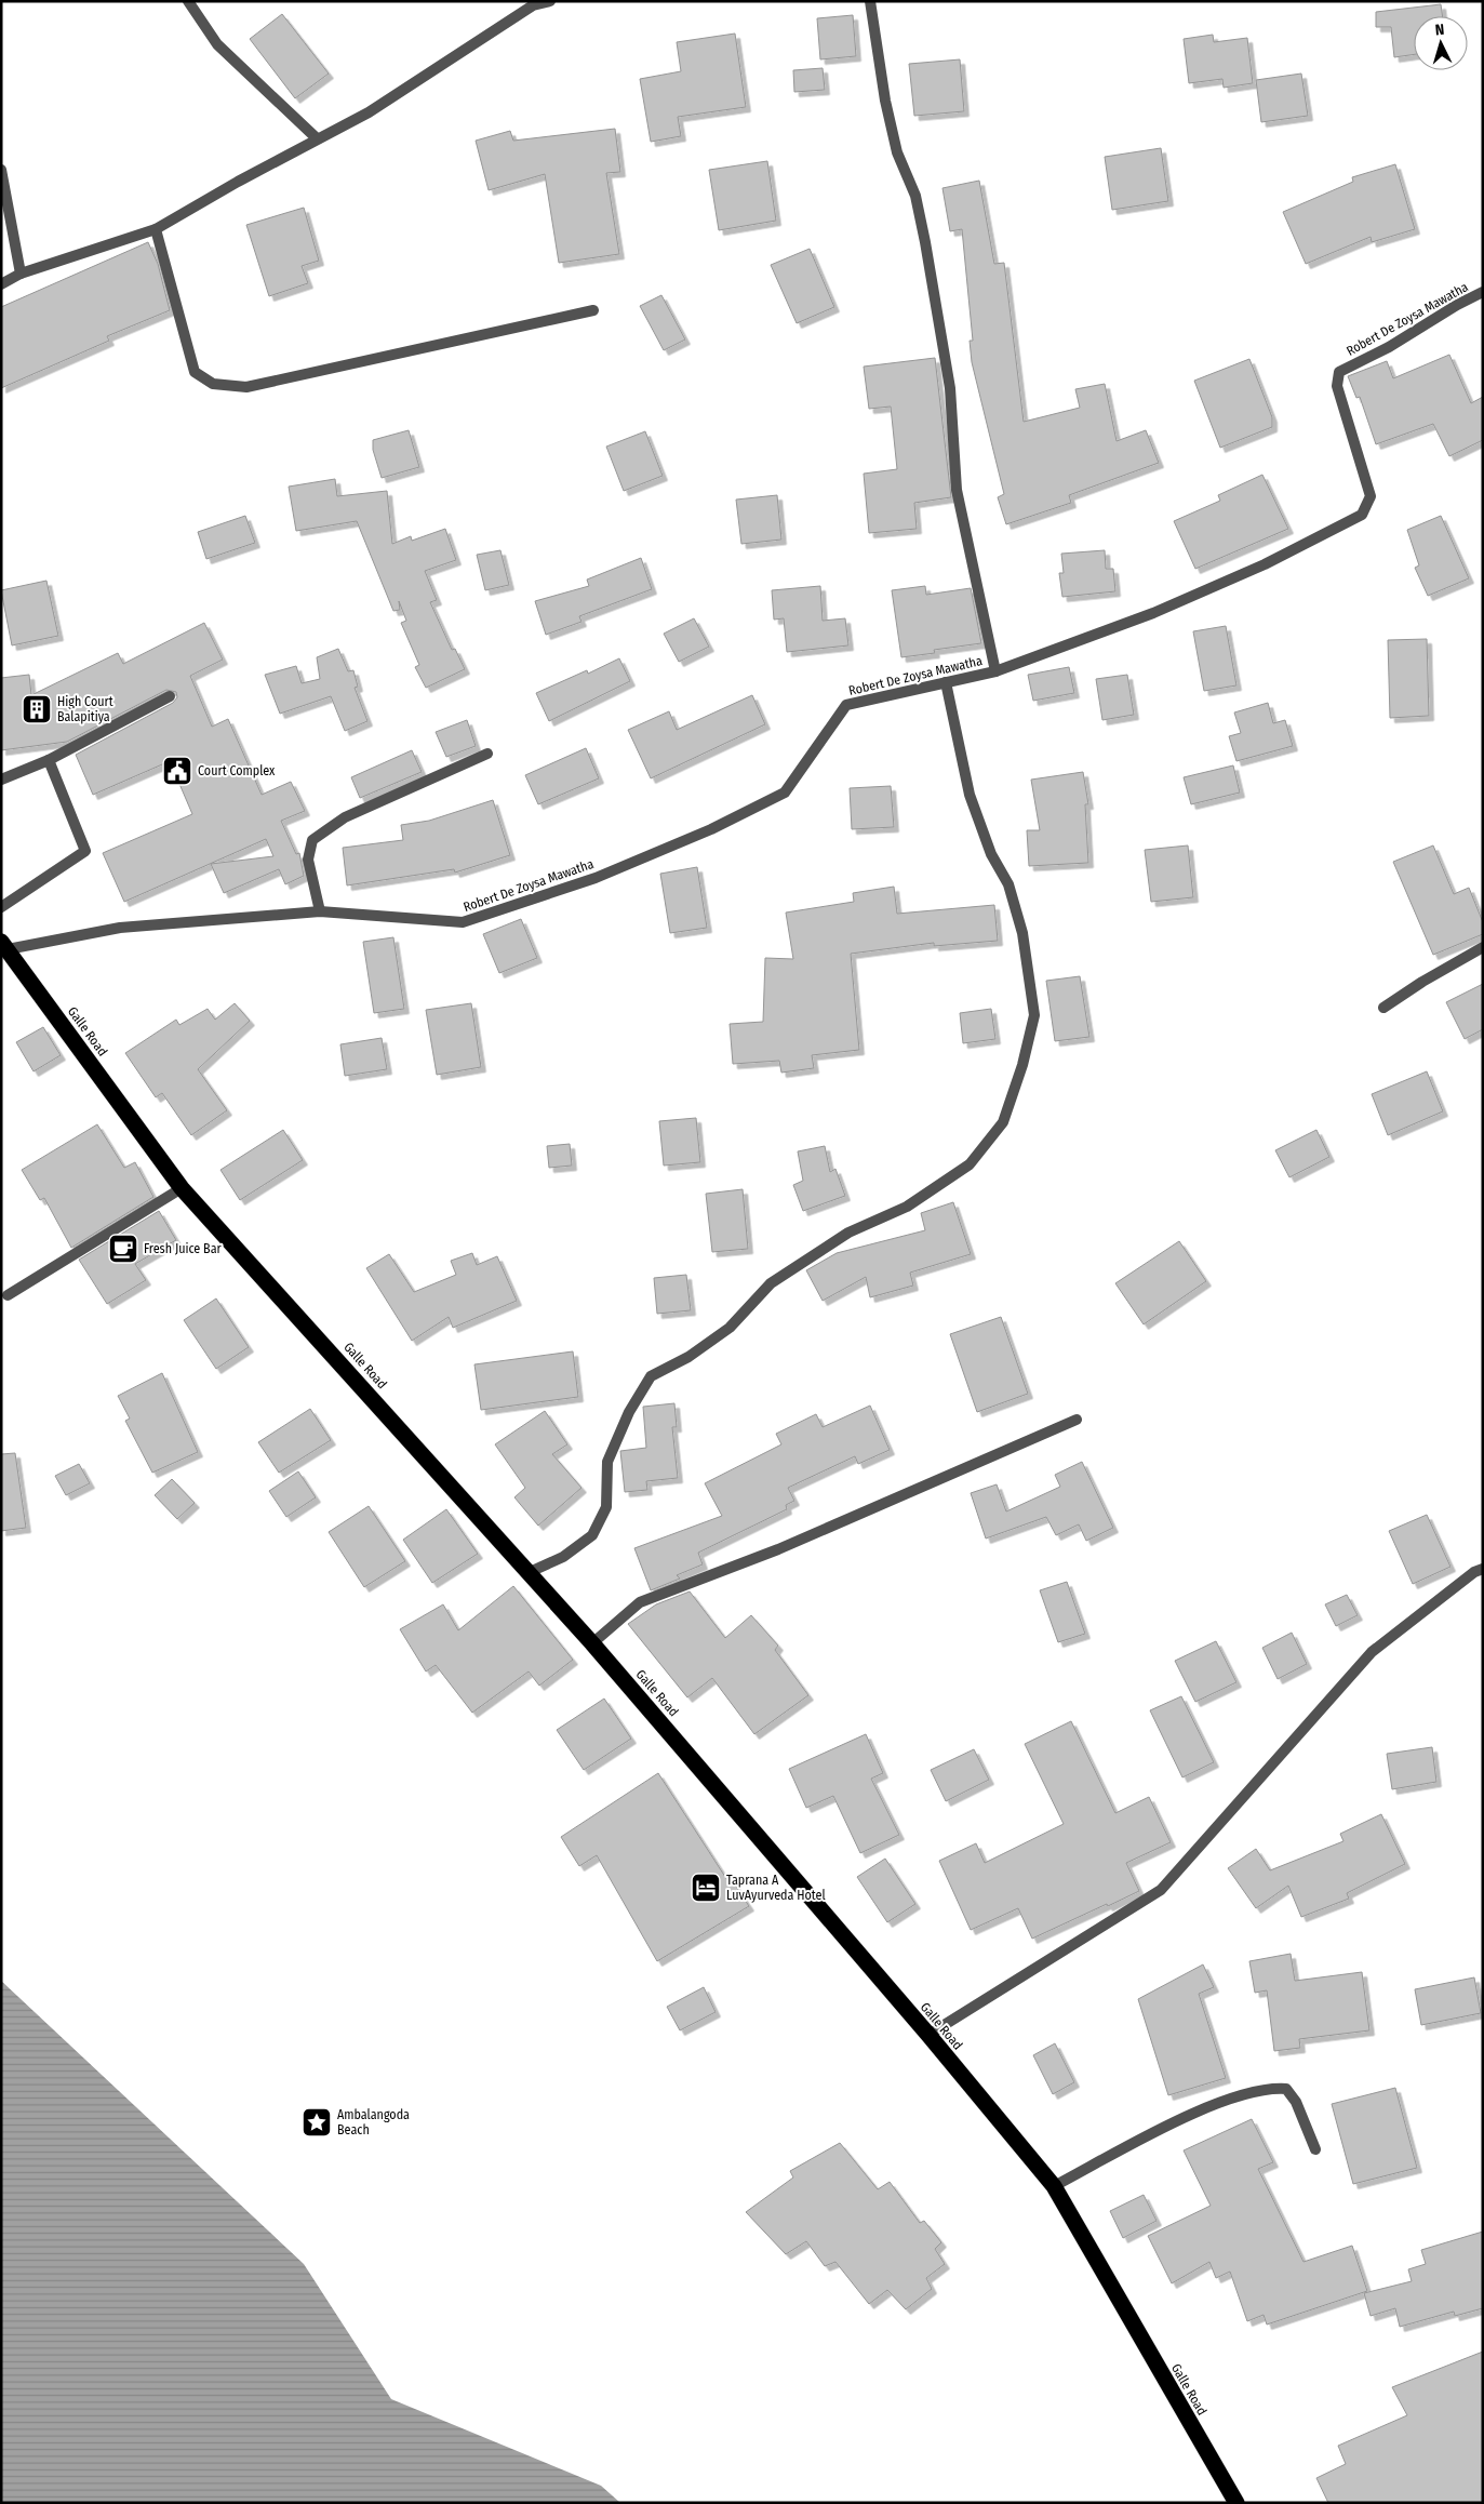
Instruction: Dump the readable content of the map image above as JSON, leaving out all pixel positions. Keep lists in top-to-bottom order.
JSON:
{
  "streets": {
    "highway": ["Galle Road"],
    "street": ["Robert De Zoysa Mawatha"]
  },
  "crossings": [
    ["Robert De Zoysa Mawatha", "Galle Road"]
  ],
  "places": {
    "building": ["High Court Balapitiya"],
    "public building": ["Court Complex"],
    "cafe": ["Fresh Juice Bar"],
    "hotel": ["Taprana A LuvAyurveda Hotel"],
    "place": ["Ambalangoda Beach"]
  },
  "north": "top"
}
